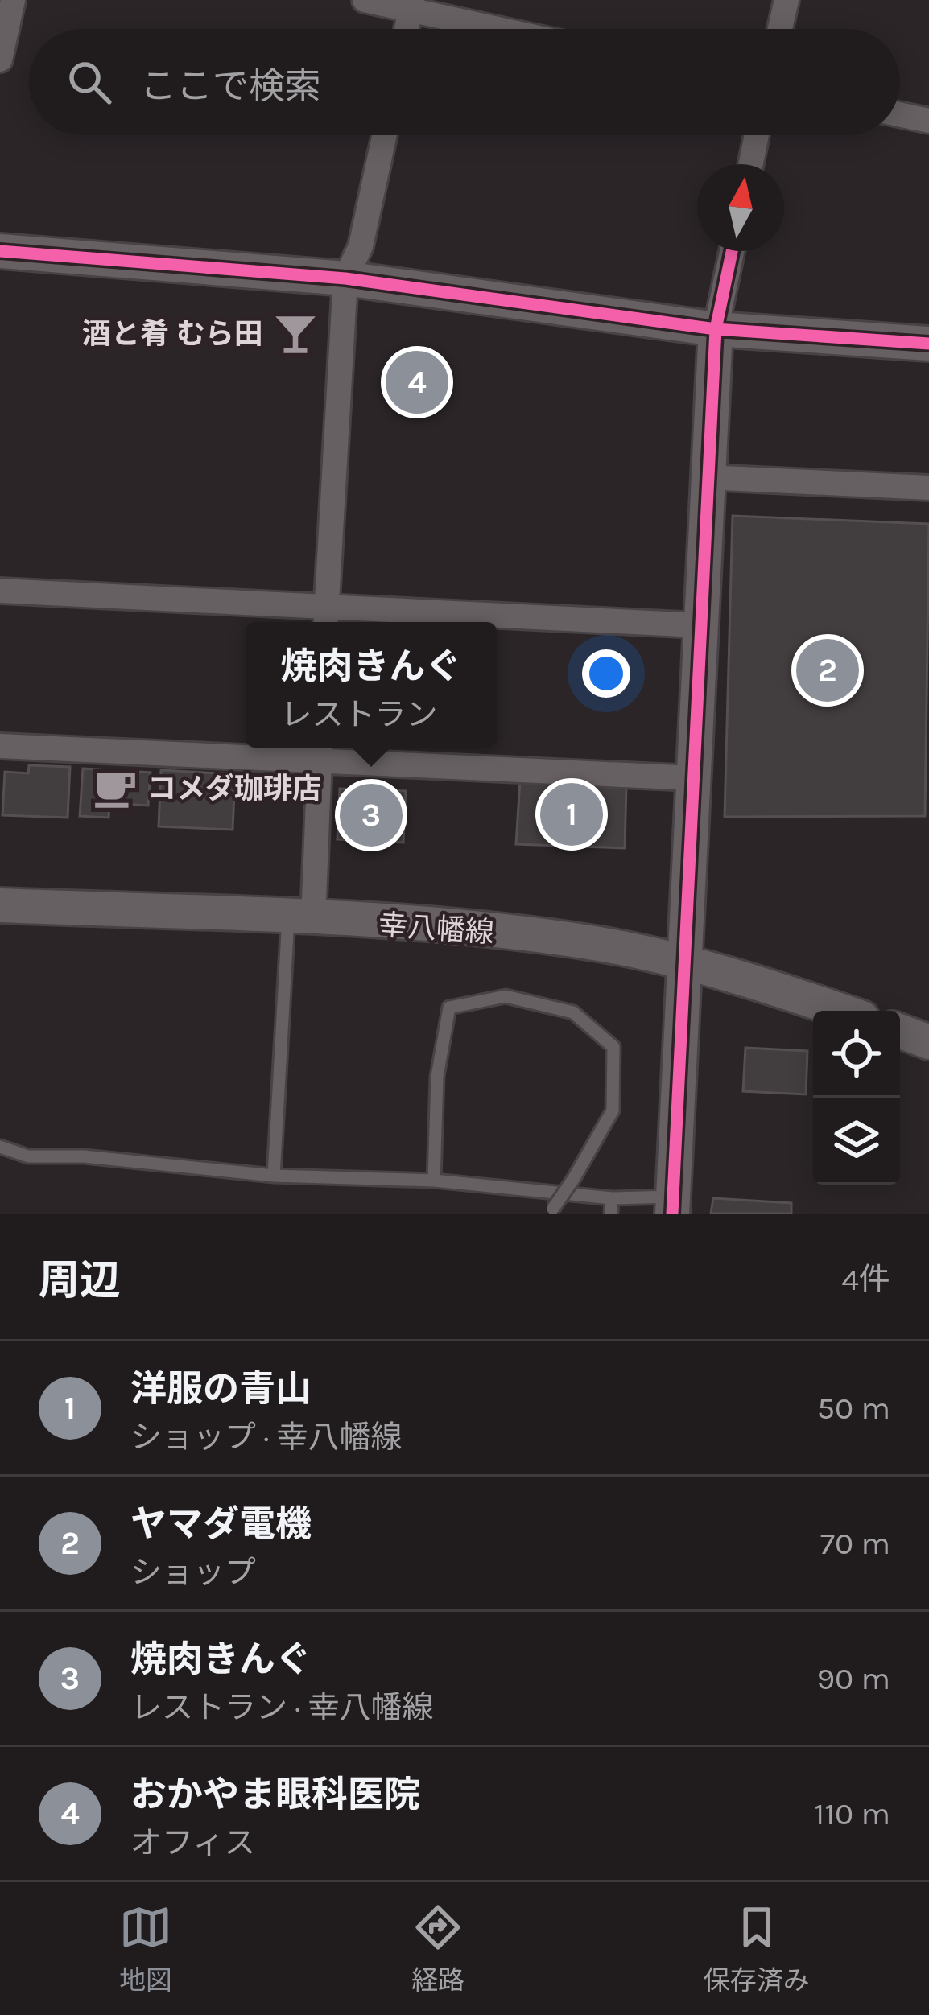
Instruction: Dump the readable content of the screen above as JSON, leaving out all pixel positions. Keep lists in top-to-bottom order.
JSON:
{
  "streets": {
    "street": ["幸八幡線"]
  },
  "places": {
    "bar": ["酒と肴 むら田"],
    "cafe": ["コメダ珈琲店"]
  },
  "north": "top",
  "page": {
    "search": "ここで検索",
    "pins": [
      "4",
      "2",
      "1",
      "3"
    ],
    "popup": ["焼肉きんぐ", "レストラン"],
    "heading": ["周辺", "4件"],
    "list": [
      {
        "mark": "1",
        "name": "洋服の青山",
        "note": "ショップ · 幸八幡線",
        "value": "50 m"
      },
      {
        "mark": "2",
        "name": "ヤマダ電機",
        "note": "ショップ",
        "value": "70 m"
      },
      {
        "mark": "3",
        "name": "焼肉きんぐ",
        "note": "レストラン · 幸八幡線",
        "value": "90 m"
      },
      {
        "mark": "4",
        "name": "おかやま眼科医院",
        "note": "オフィス",
        "value": "110 m"
      }
    ],
    "nav": ["地図", "経路", "保存済み"]
  }
}
